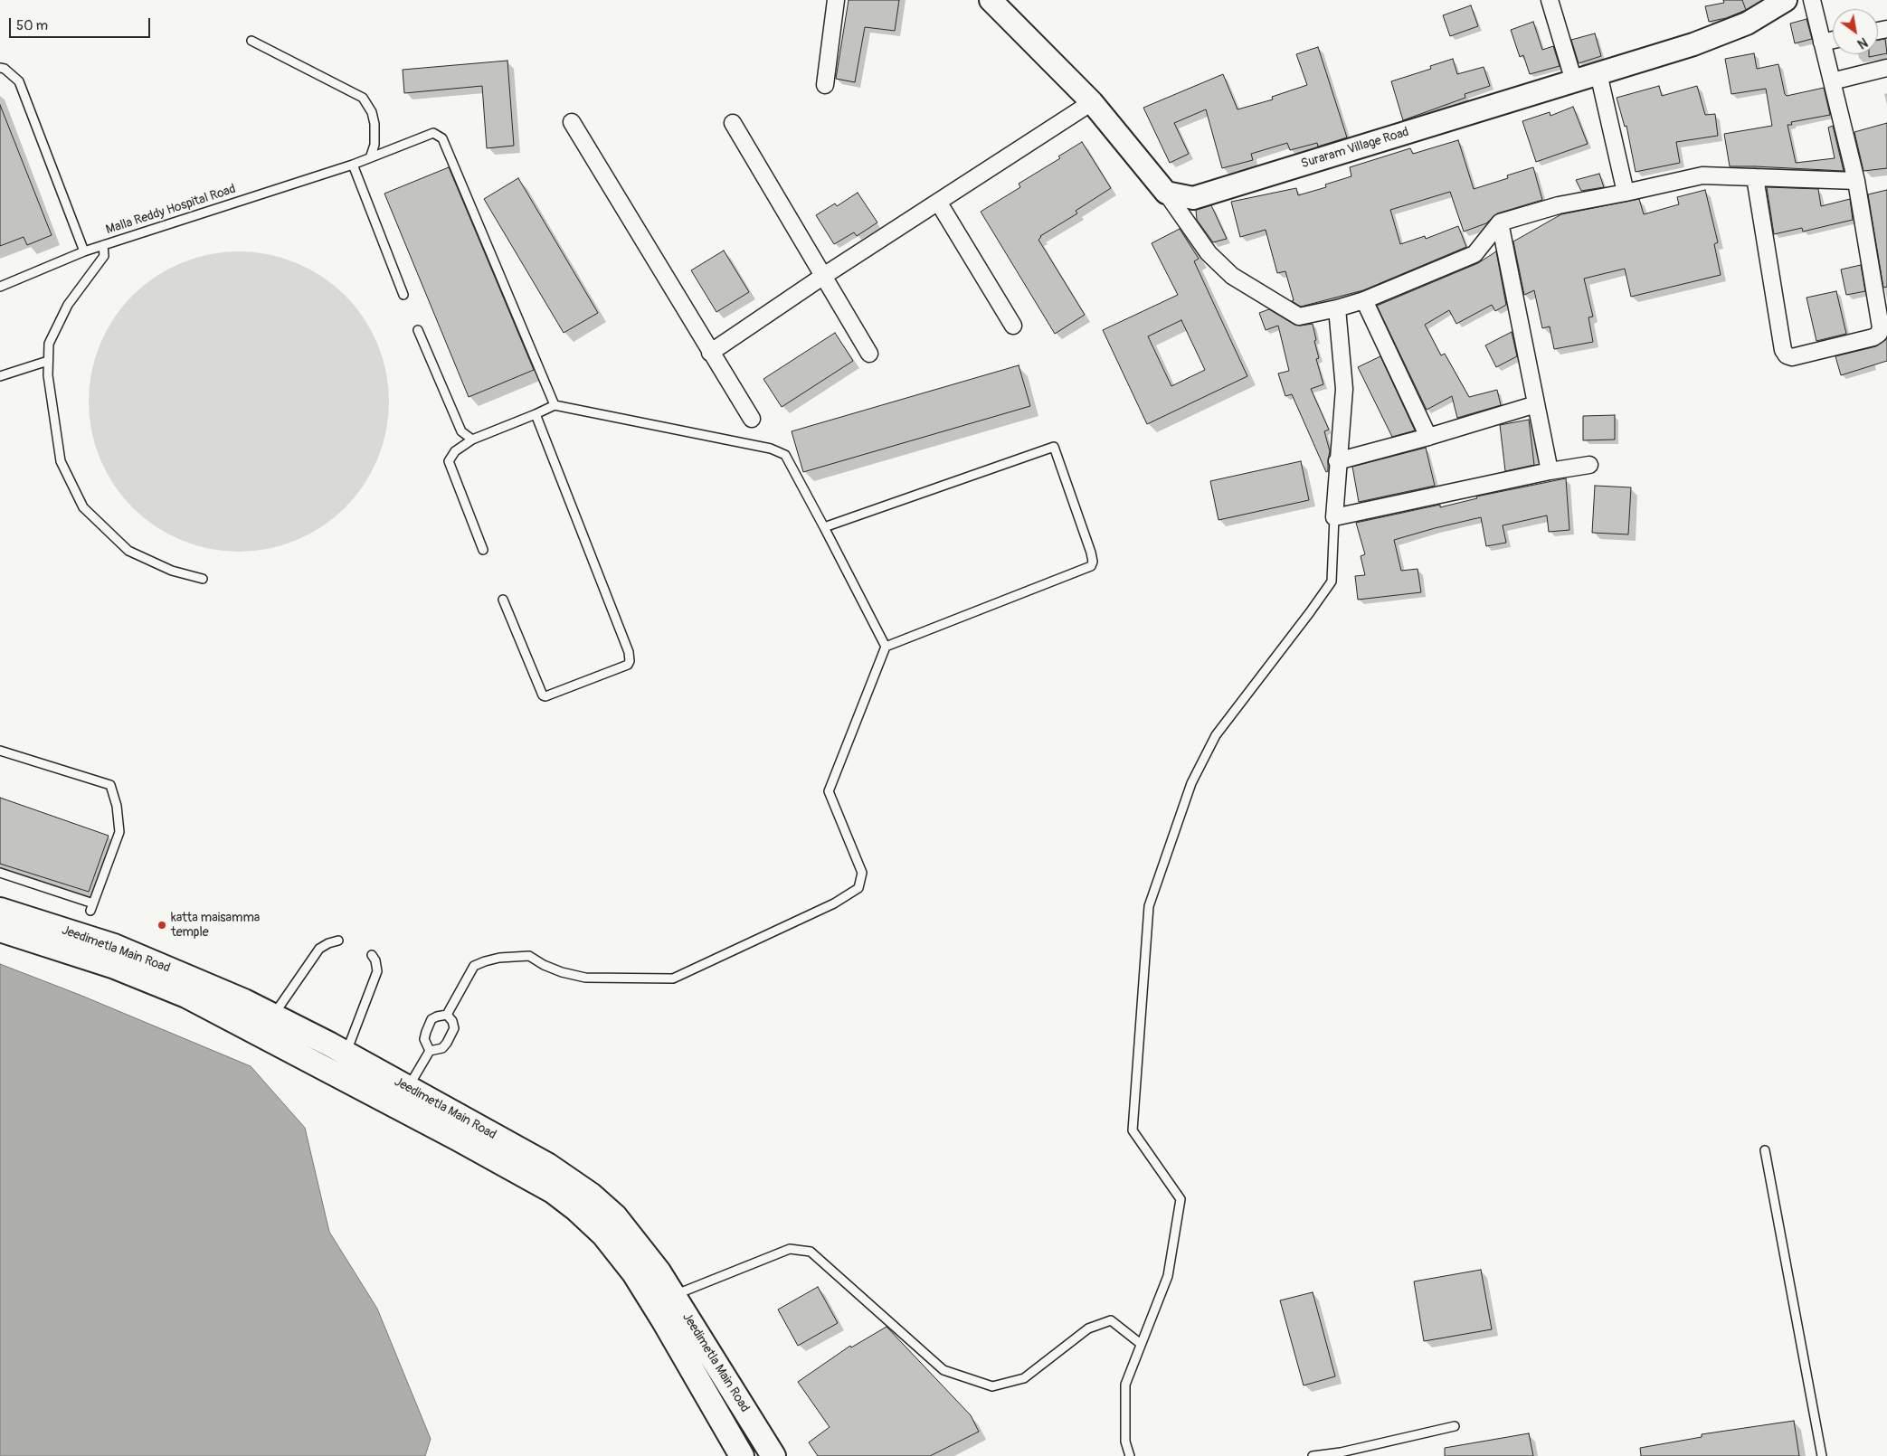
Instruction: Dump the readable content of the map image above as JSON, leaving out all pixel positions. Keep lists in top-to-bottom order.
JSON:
{
  "streets": {
    "main road": ["Suraram Village Road", "Jeedimetla Main Road"],
    "lane": ["Malla Reddy Hospital Road"]
  },
  "places": ["katta maisamma temple"],
  "scale_bar": "50 m",
  "north": "bottom right"
}
